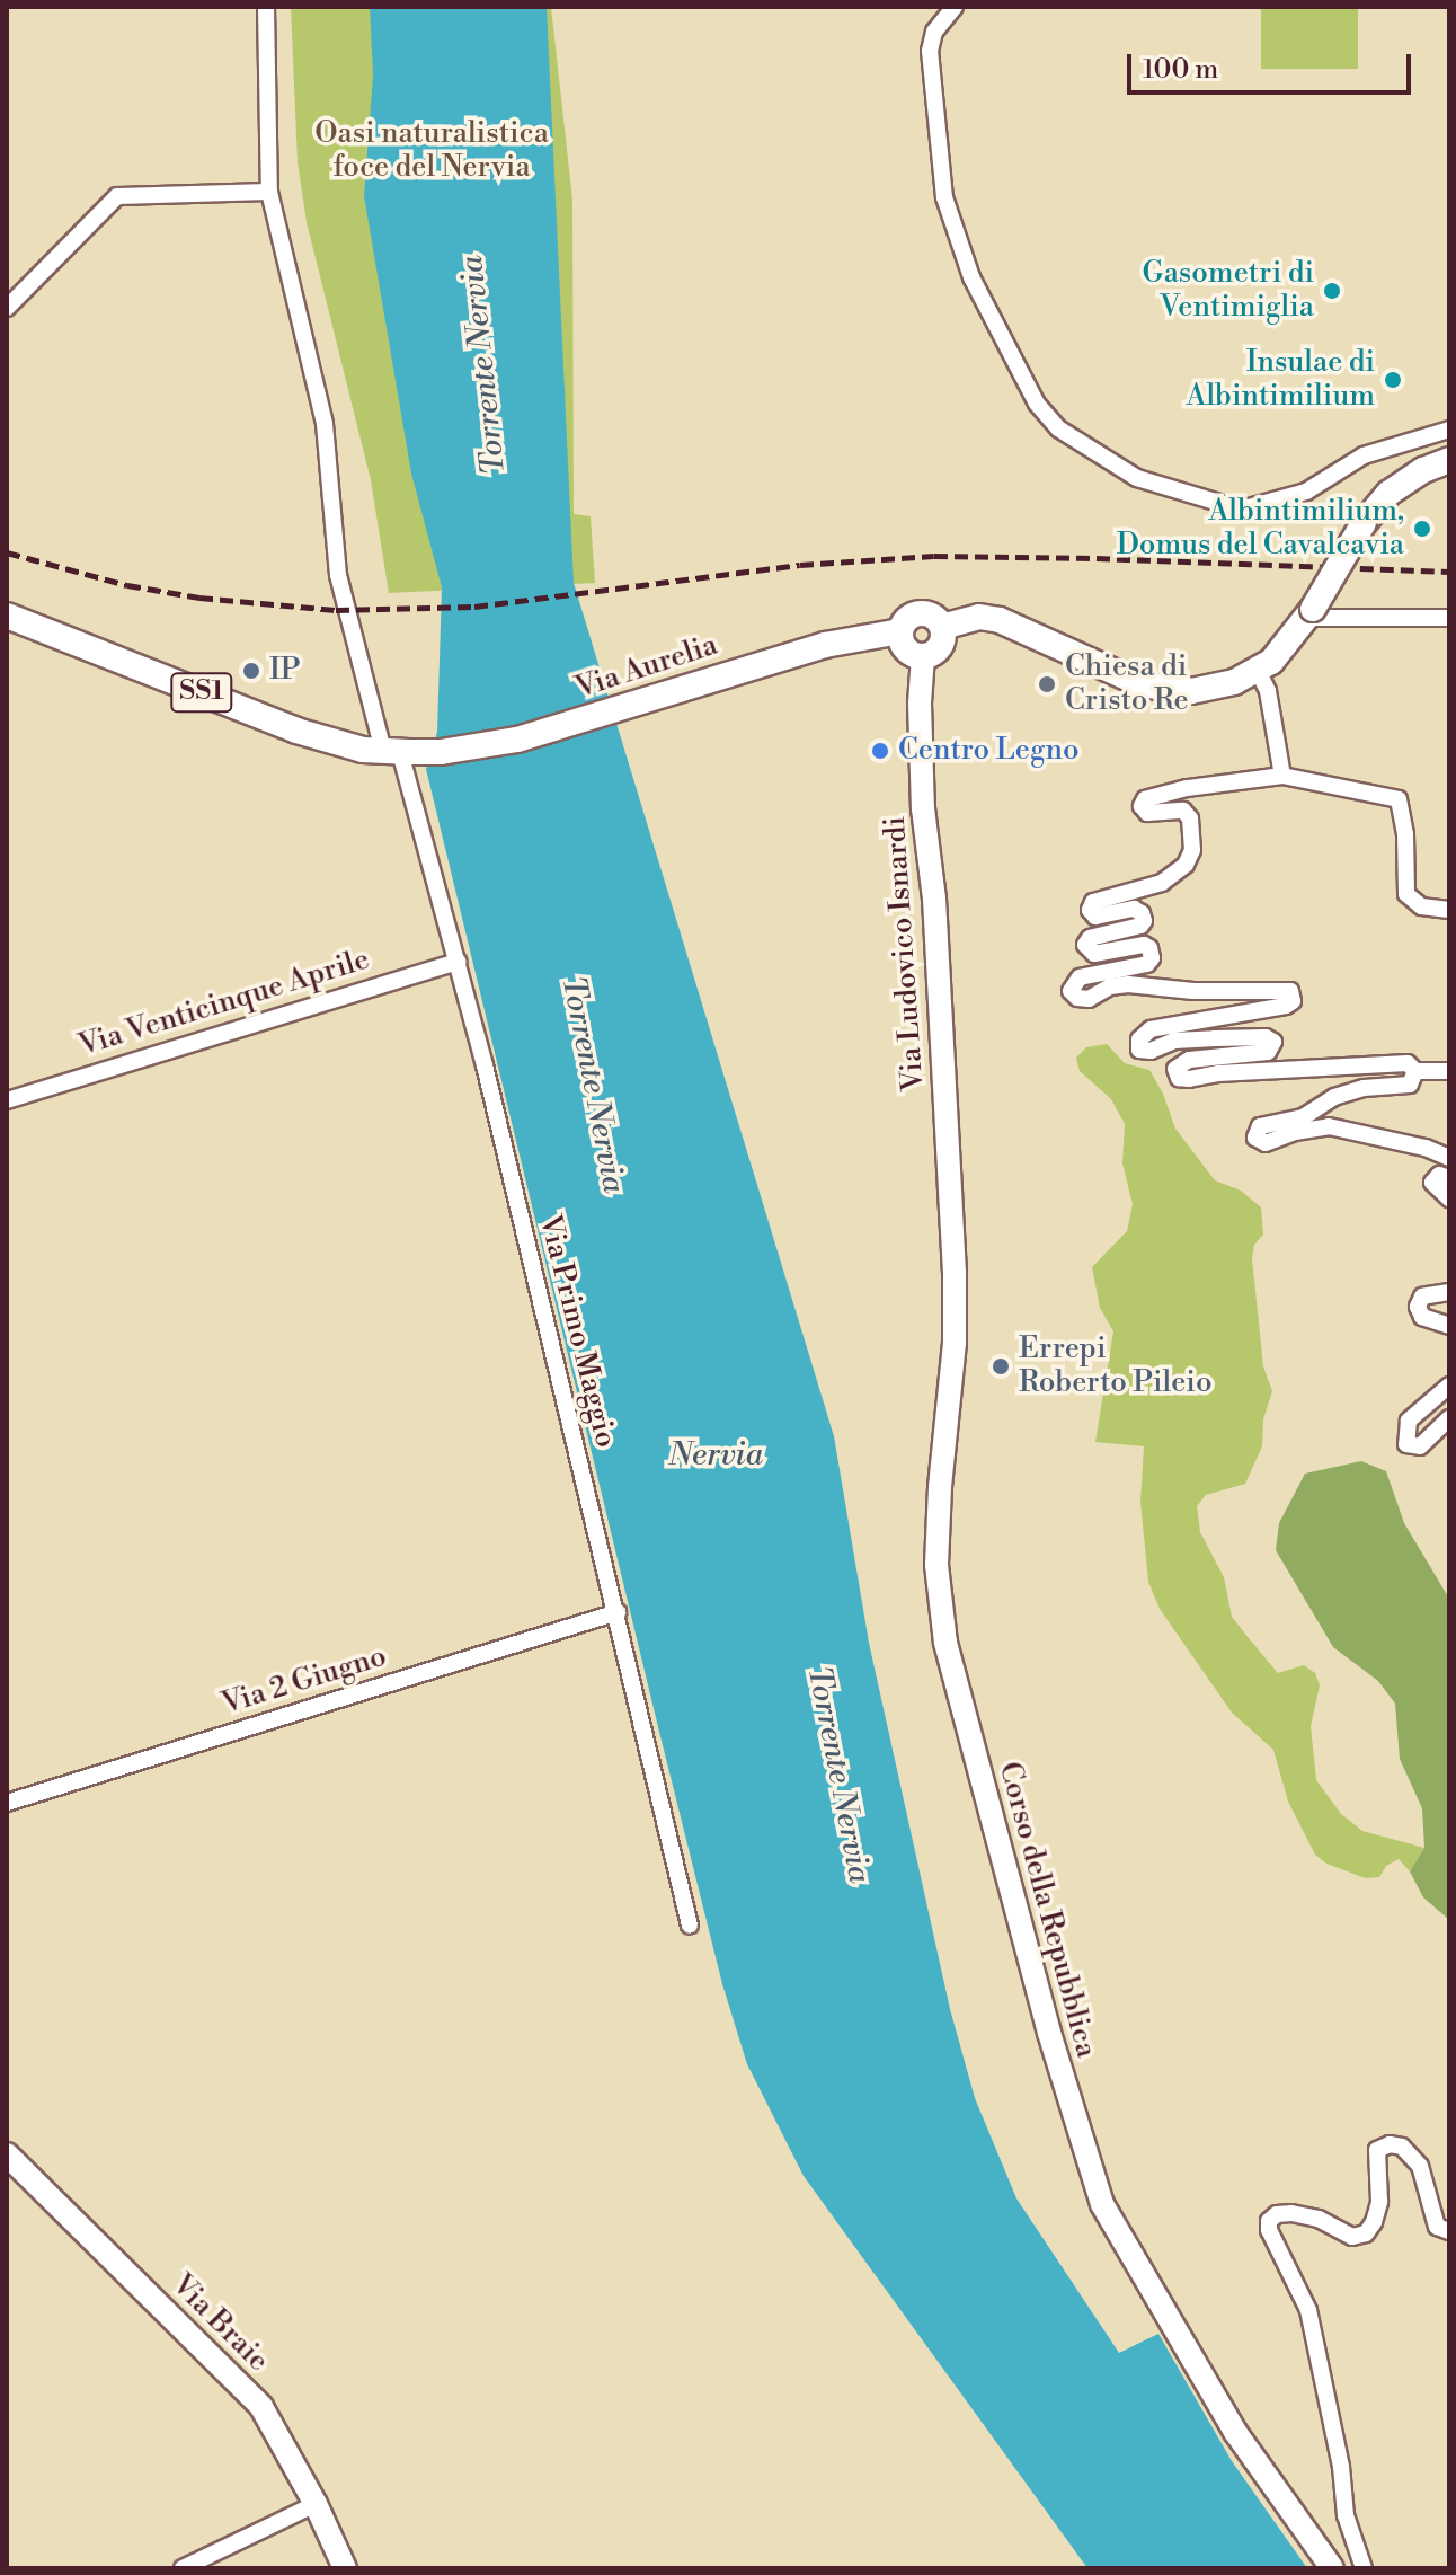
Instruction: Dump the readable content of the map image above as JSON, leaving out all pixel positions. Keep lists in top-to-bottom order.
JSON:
{
  "streets": {
    "main road": [
      "Via Aurelia",
      "SS1",
      "Via Ludovico Isnardi",
      "Corso della Repubblica",
      "Via Braie"
    ],
    "street": ["Via Venticinque Aprile", "Via Primo Maggio", "Via 2 Giugno"]
  },
  "crossings": [
    ["Via Aurelia", "SS1"],
    ["Via Aurelia", "Via Ludovico Isnardi"],
    ["Via Aurelia", "Via Primo Maggio"],
    ["SS1", "Via Ludovico Isnardi"],
    ["SS1", "Via Primo Maggio"],
    ["Via Ludovico Isnardi", "Corso della Repubblica"],
    ["Via Venticinque Aprile", "Via Primo Maggio"],
    ["Via Primo Maggio", "Via 2 Giugno"]
  ],
  "water": ["Torrente Nervia", "Nervia"],
  "parks": ["Oasi naturalistica foce del Nervia"],
  "places": [
    "Gasometri di Ventimiglia",
    "Insulae di Albintimilium",
    "Albintimilium, Domus del Cavalcavia",
    "IP",
    "Chiesa di Cristo Re",
    "Centro Legno",
    "Errepi Roberto Pileio"
  ],
  "scale_bar": "100 m"
}
